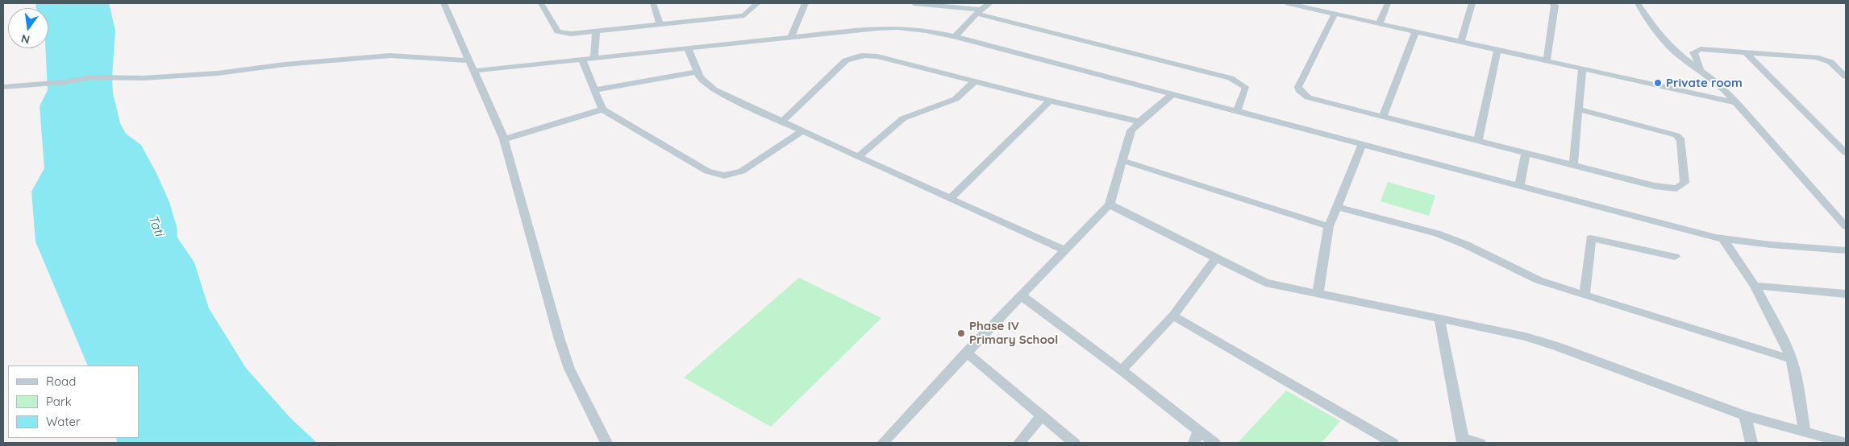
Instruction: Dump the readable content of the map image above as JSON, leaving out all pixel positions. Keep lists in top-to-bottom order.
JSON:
{
  "water": ["Tati"],
  "places": ["Private room", "Phase IV Primary School"],
  "legend": ["Road", "Park", "Water"],
  "north": "bottom"
}
